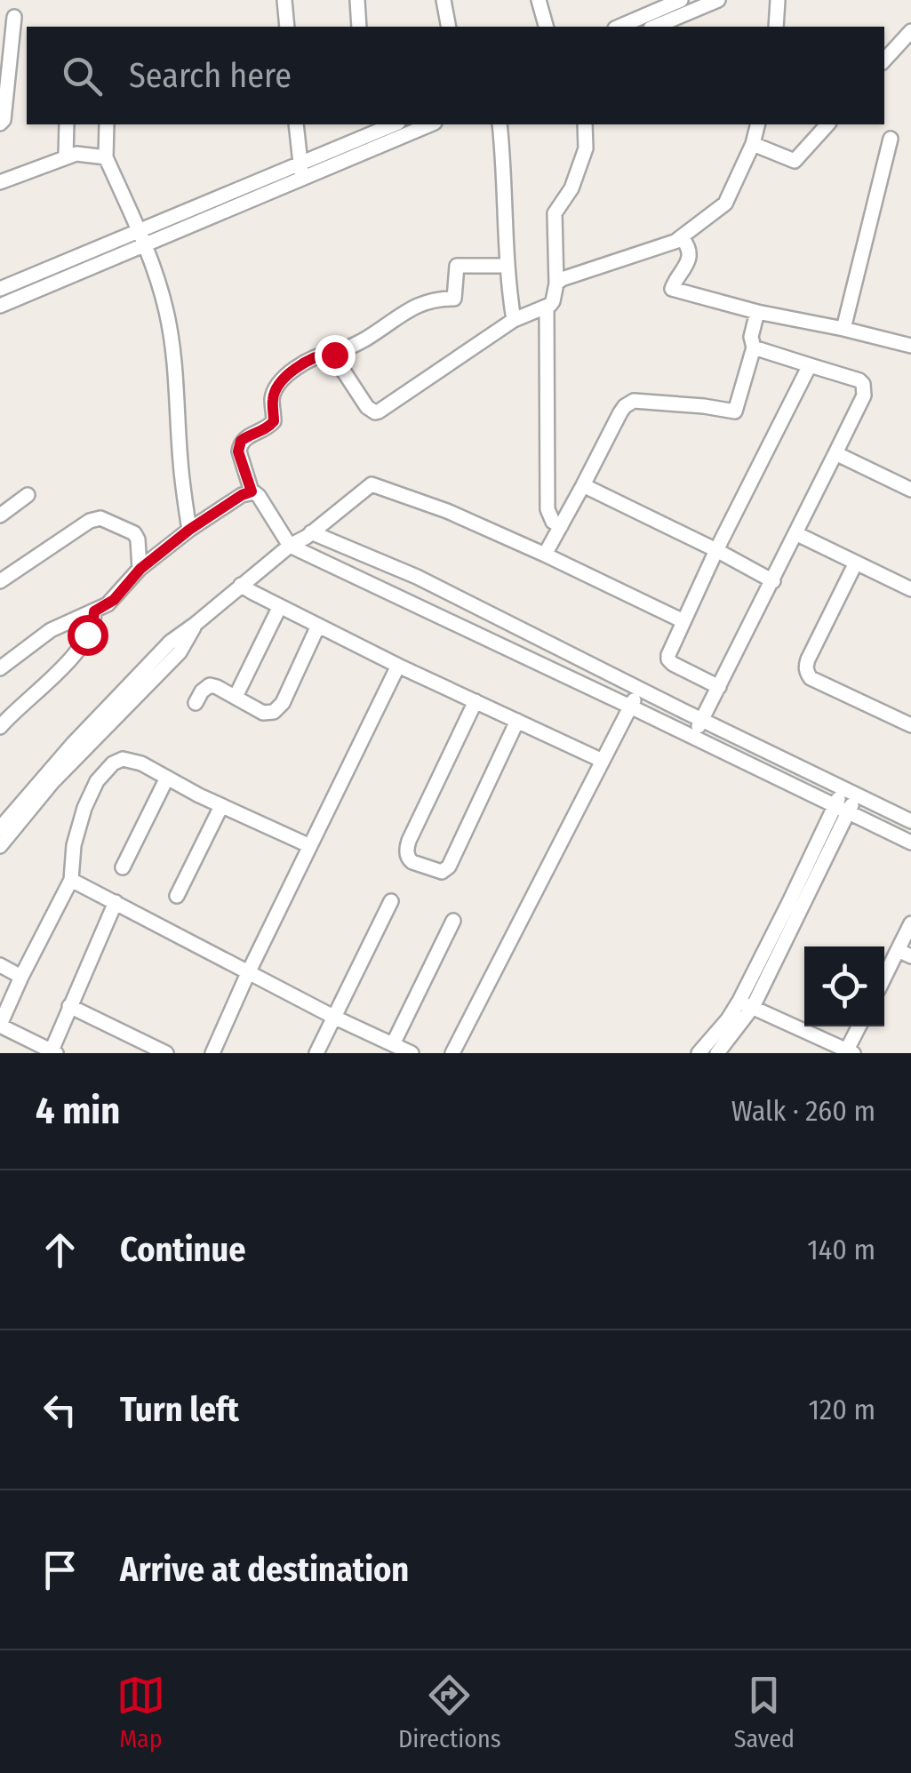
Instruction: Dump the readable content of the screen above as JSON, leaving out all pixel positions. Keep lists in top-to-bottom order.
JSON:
{
  "page": {
    "search": "Search here",
    "heading": ["4 min", "Walk · 260 m"],
    "list": [
      ["Continue", "140 m"],
      ["Turn left", "120 m"],
      "Arrive at destination"
    ],
    "nav": ["Map", "Directions", "Saved"]
  }
}
